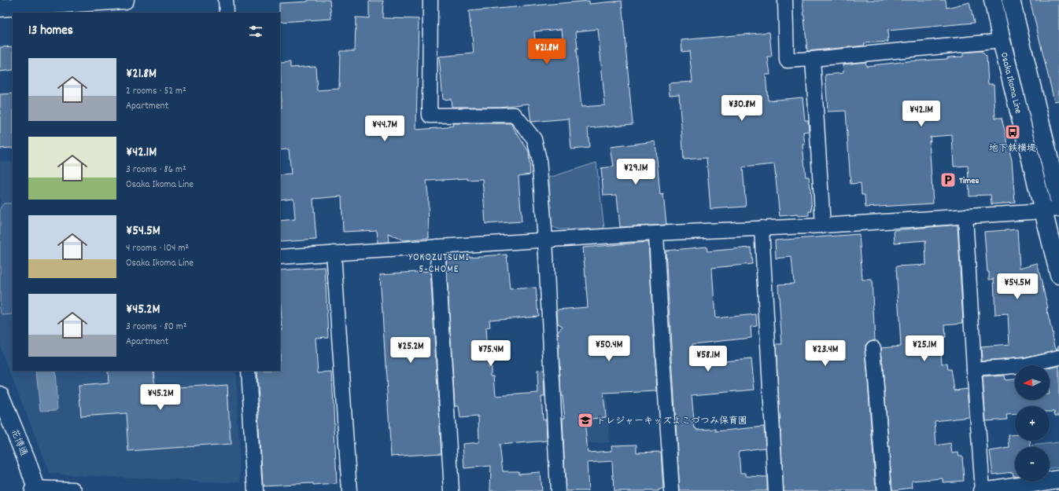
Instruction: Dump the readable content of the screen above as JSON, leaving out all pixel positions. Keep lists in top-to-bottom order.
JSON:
{
  "streets": {
    "main road": ["Osaka Ikoma Line", "花博通"]
  },
  "districts": ["YOKOZUTSUMI 5-CHOME"],
  "places": {
    "bus stop": ["地下鉄横堤"],
    "parking": ["Times"],
    "school or university": ["トレジャーキッズよこづつみ保育園"]
  },
  "north": "left",
  "page": {
    "heading": "13 homes",
    "price": [
      "¥21.8M",
      "¥30.8M",
      "¥42.1M",
      "¥44.7M",
      "¥29.1M",
      "¥54.5M",
      "¥50.4M",
      "¥25.1M",
      "¥25.2M",
      "¥75.4M",
      "¥23.4M",
      "¥58.1M",
      "¥45.2M"
    ],
    "list": [
      {
        "name": "¥21.8M",
        "note": "2 rooms · 52 m² · Apartment"
      },
      {
        "name": "¥42.1M",
        "note": "3 rooms · 86 m² · Osaka Ikoma Line"
      },
      {
        "name": "¥54.5M",
        "note": "4 rooms · 104 m² · Osaka Ikoma Line"
      },
      {
        "name": "¥45.2M",
        "note": "3 rooms · 80 m² · Apartment"
      }
    ],
    "map_buttons": ["+", "−"]
  }
}
